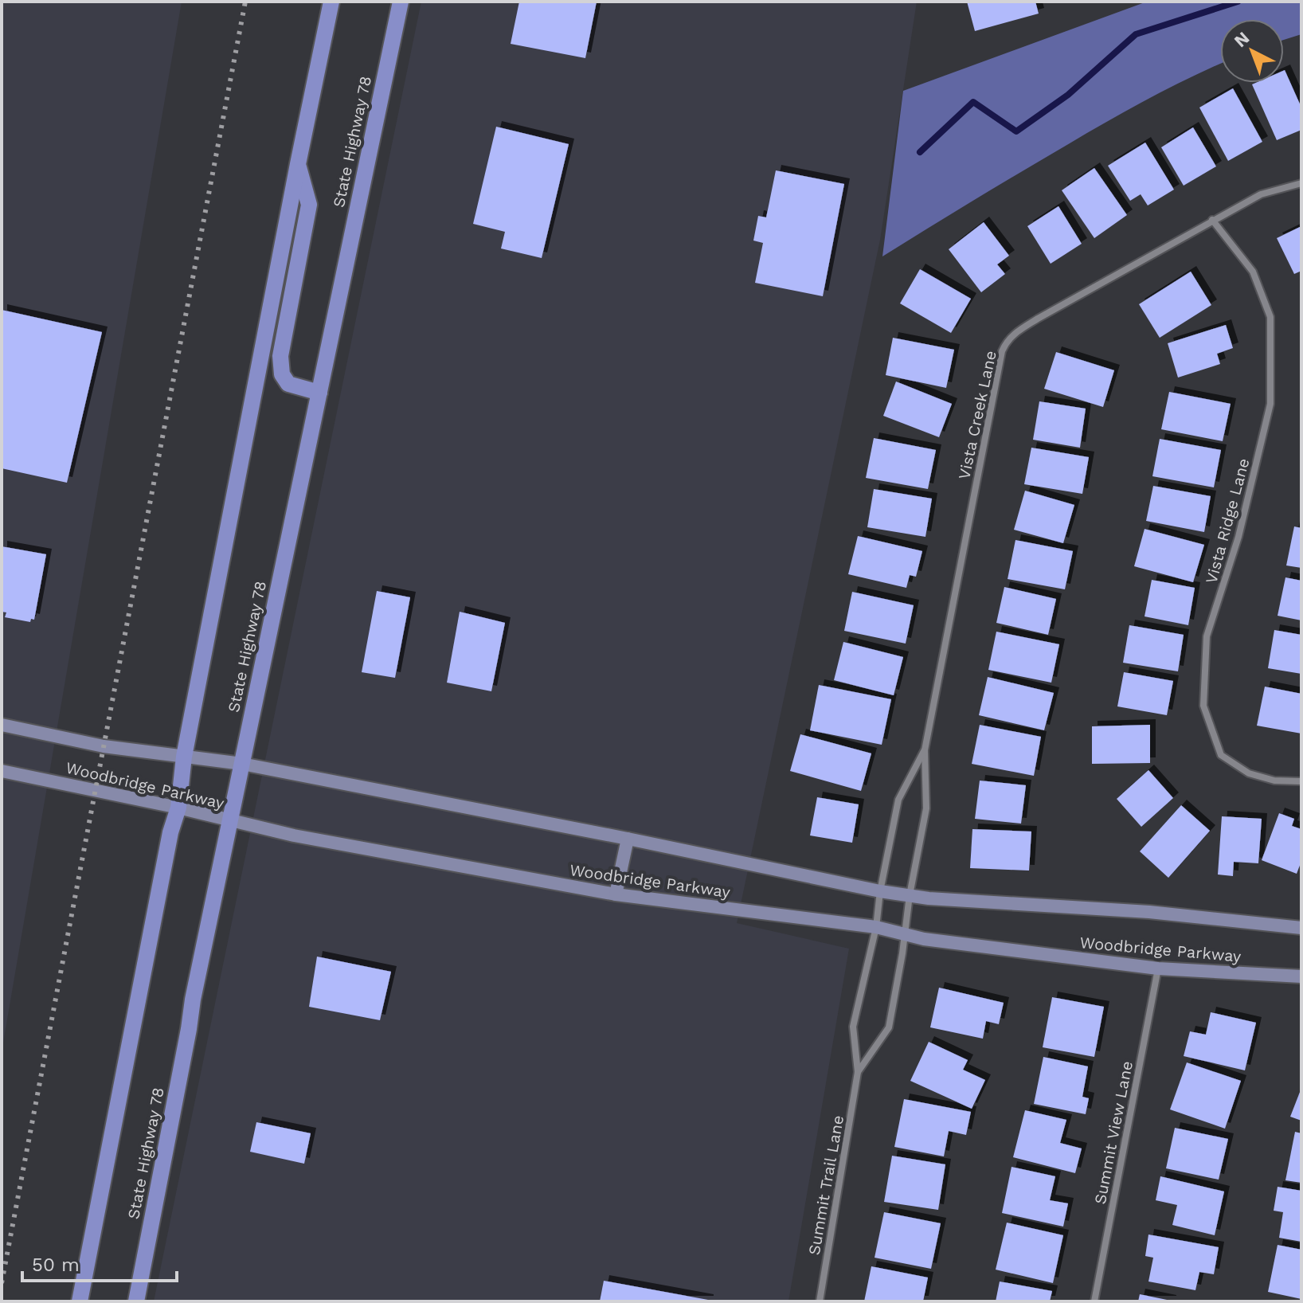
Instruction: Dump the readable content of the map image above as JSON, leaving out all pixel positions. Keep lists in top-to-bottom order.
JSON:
{
  "streets": {
    "main road": ["State Highway 78", "Woodbridge Parkway"],
    "street": [
      "Vista Creek Lane",
      "Vista Ridge Lane",
      "Summit View Lane",
      "Summit Trail Lane"
    ]
  },
  "crossings": [
    ["State Highway 78", "Woodbridge Parkway"],
    ["Vista Creek Lane", "Vista Ridge Lane"],
    ["Vista Creek Lane", "Woodbridge Parkway"],
    ["Vista Creek Lane", "Summit Trail Lane"],
    ["Woodbridge Parkway", "Summit View Lane"],
    ["Woodbridge Parkway", "Summit Trail Lane"]
  ],
  "scale_bar": "50 m",
  "north": "top left"
}
